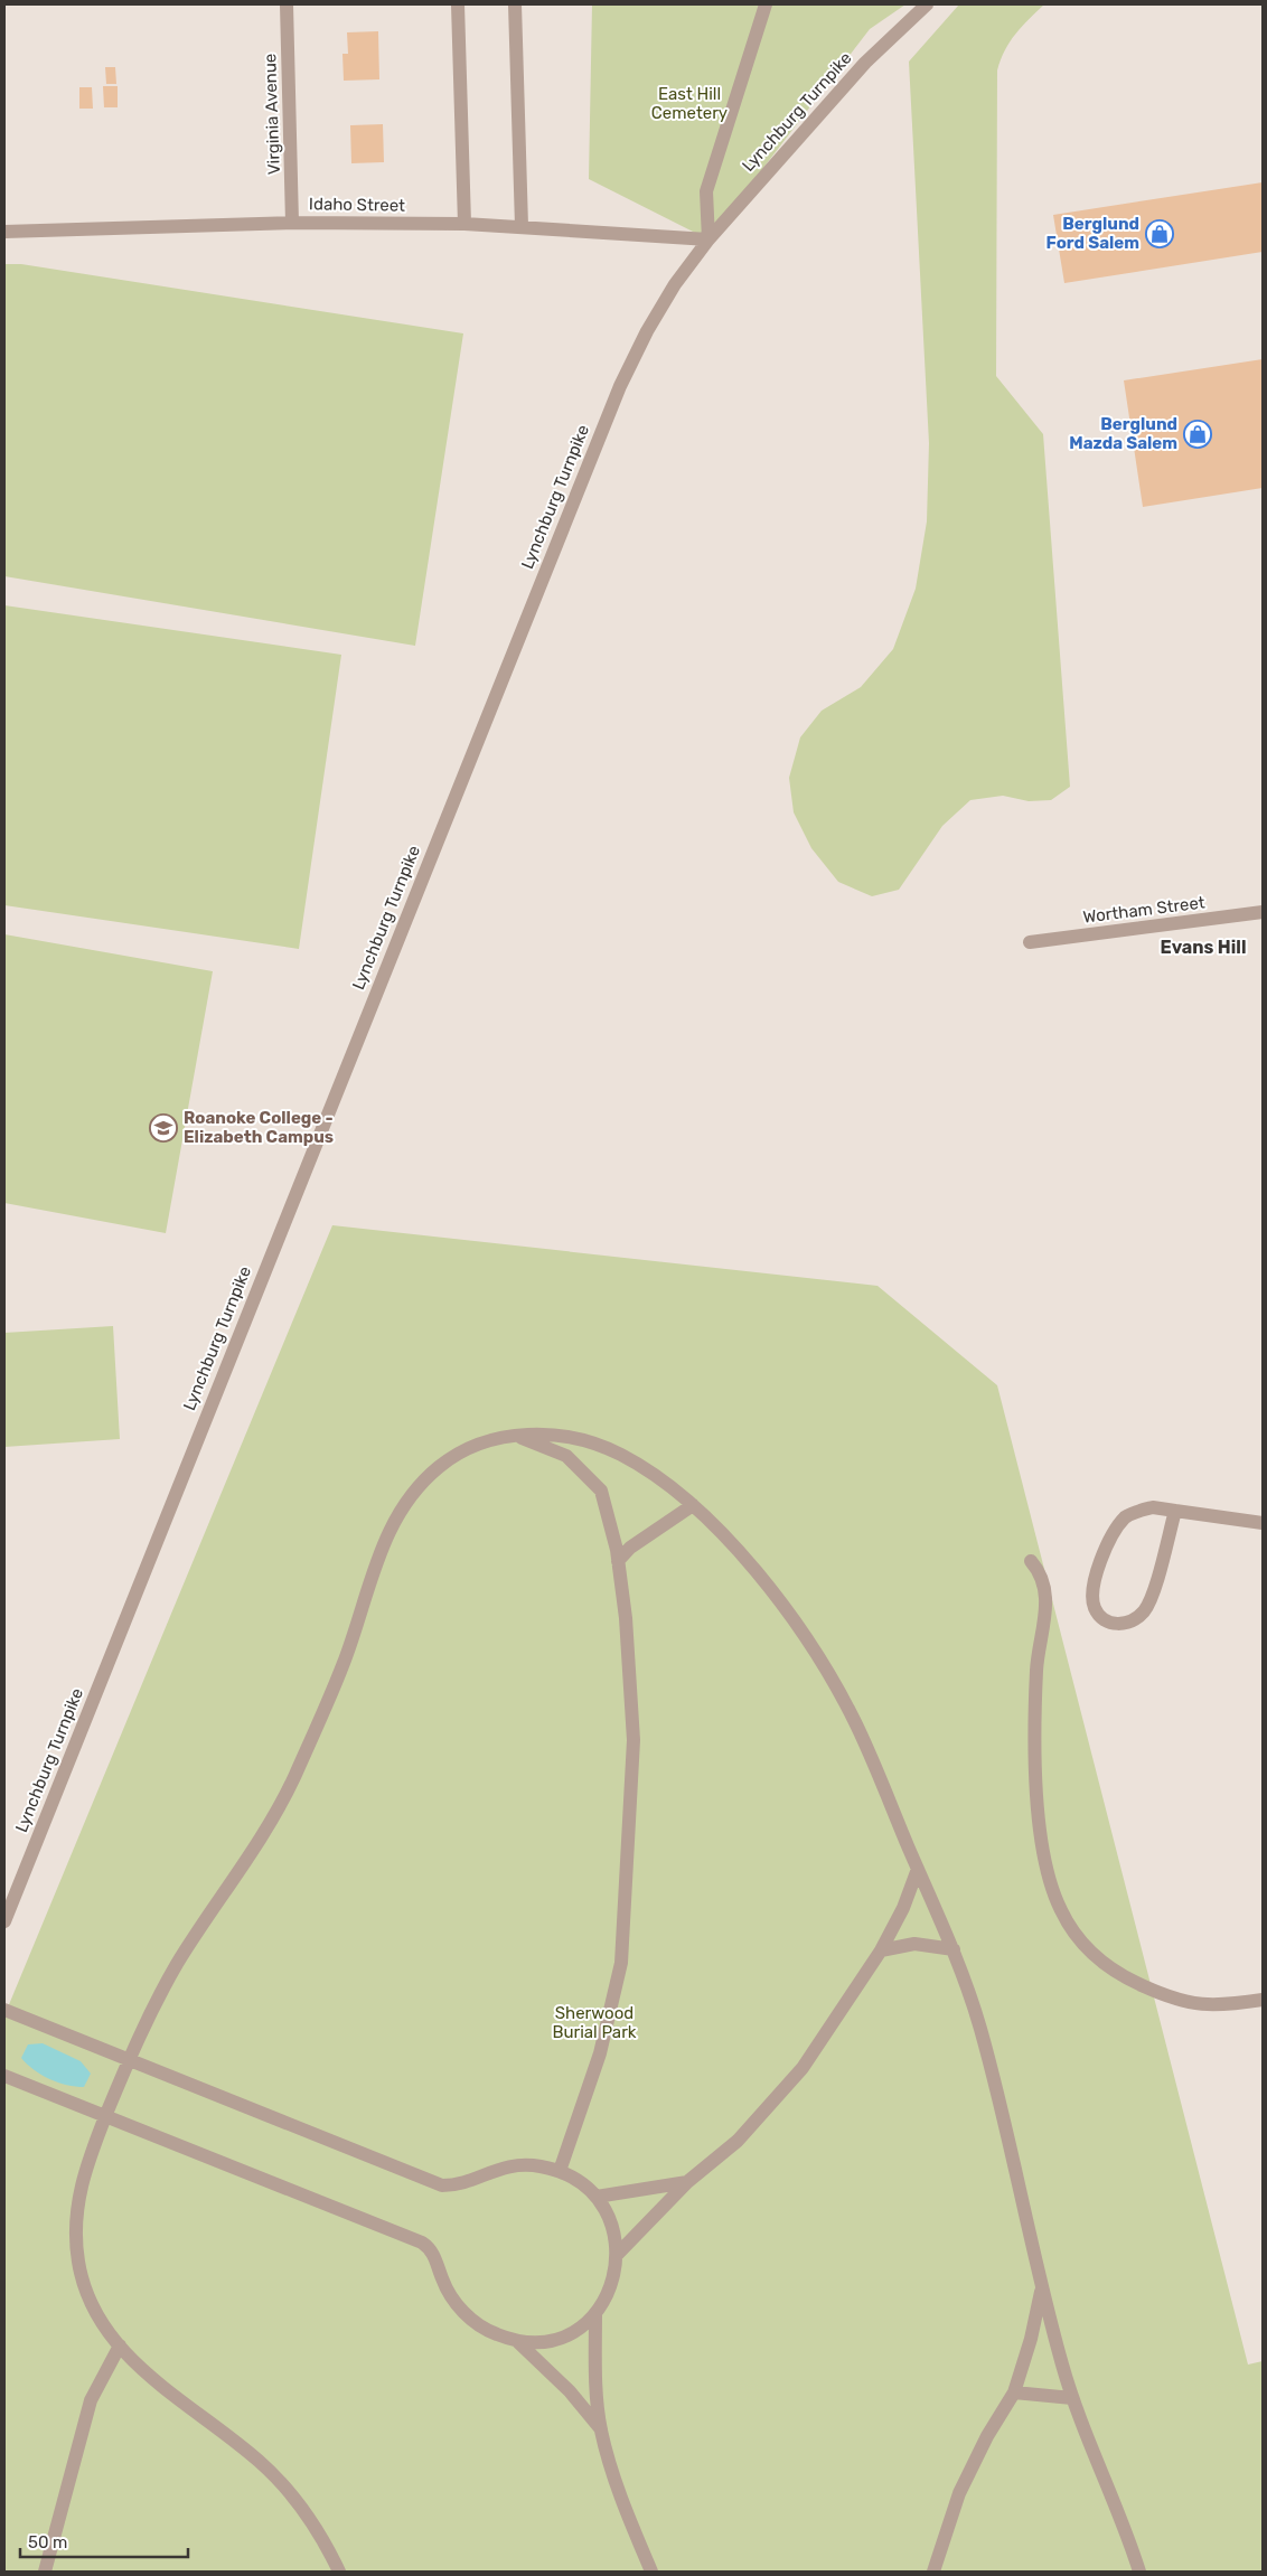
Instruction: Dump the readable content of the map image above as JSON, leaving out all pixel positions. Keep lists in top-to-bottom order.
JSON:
{
  "streets": {
    "street": [
      "Lynchburg Turnpike",
      "Virginia Avenue",
      "Idaho Street",
      "Wortham Street"
    ]
  },
  "crossings": [
    ["Lynchburg Turnpike", "Idaho Street"],
    ["Virginia Avenue", "Idaho Street"]
  ],
  "districts": ["Evans Hill"],
  "parks": ["East Hill Cemetery", "Sherwood Burial Park"],
  "places": {
    "shop": ["Berglund Ford Salem", "Berglund Mazda Salem"],
    "school or university": ["Roanoke College - Elizabeth Campus"]
  },
  "scale_bar": "50 m"
}
